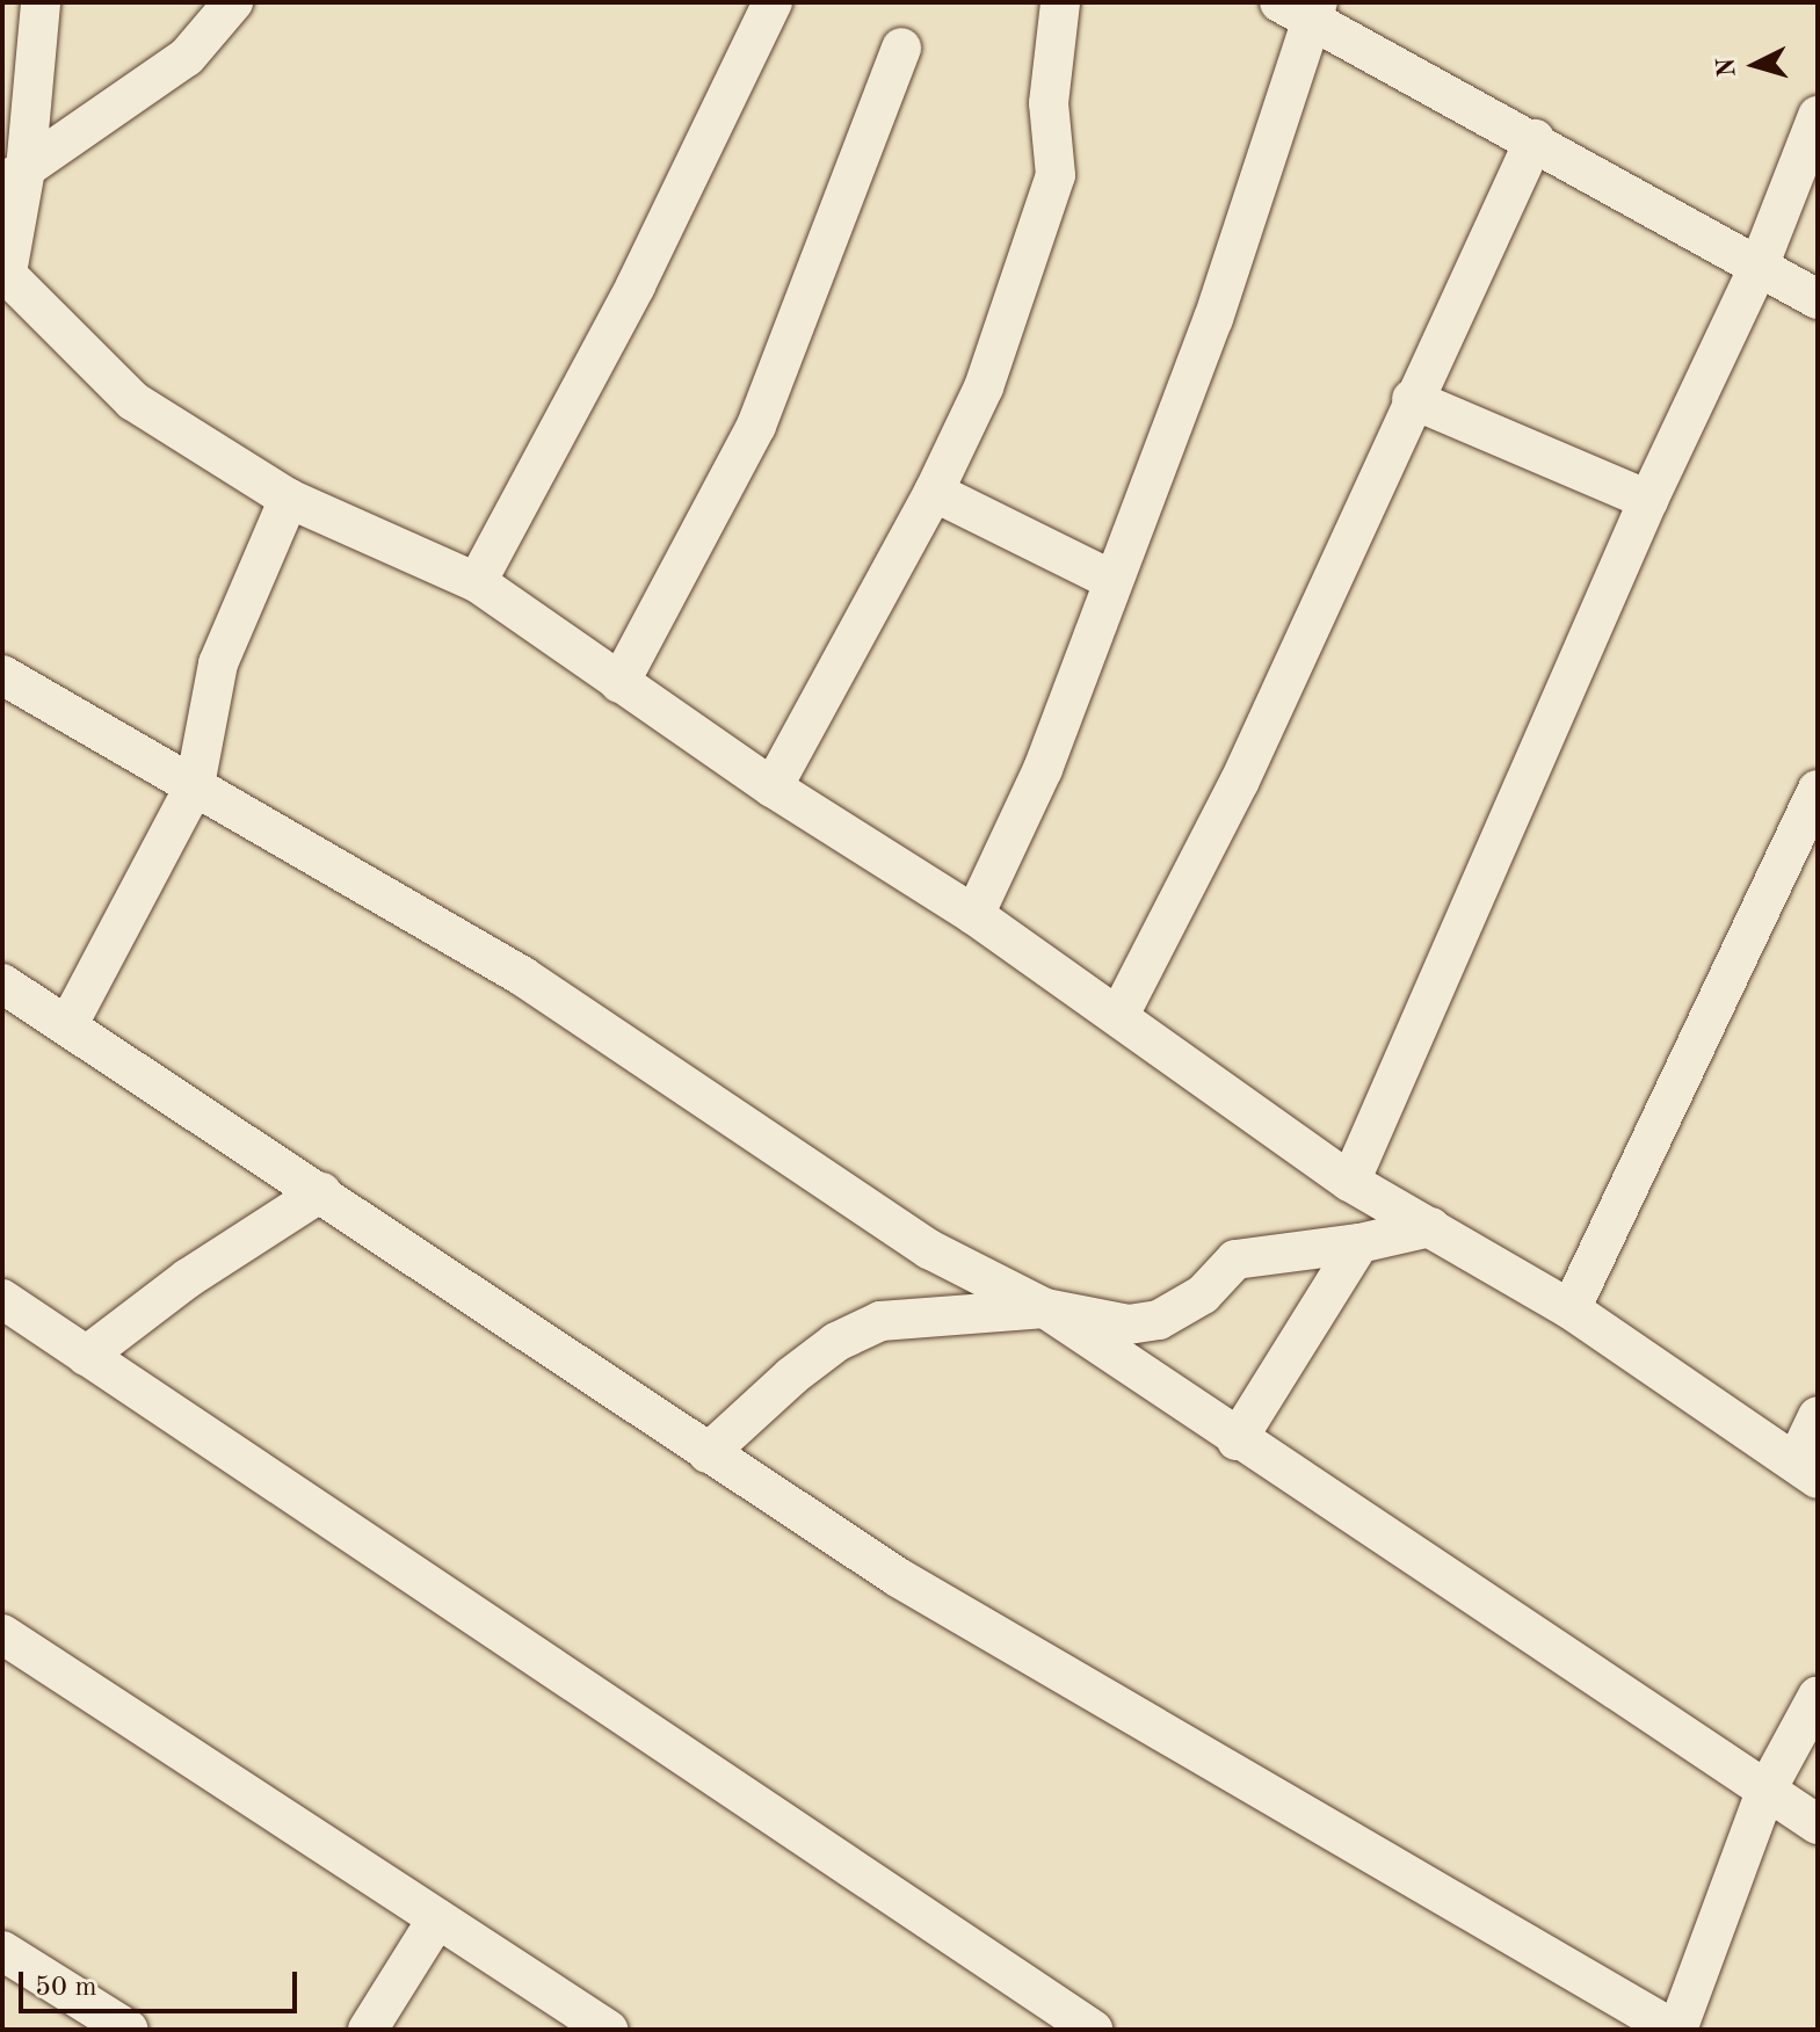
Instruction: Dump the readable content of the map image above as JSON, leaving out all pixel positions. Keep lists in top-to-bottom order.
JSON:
{
  "scale_bar": "50 m",
  "north": "left"
}
